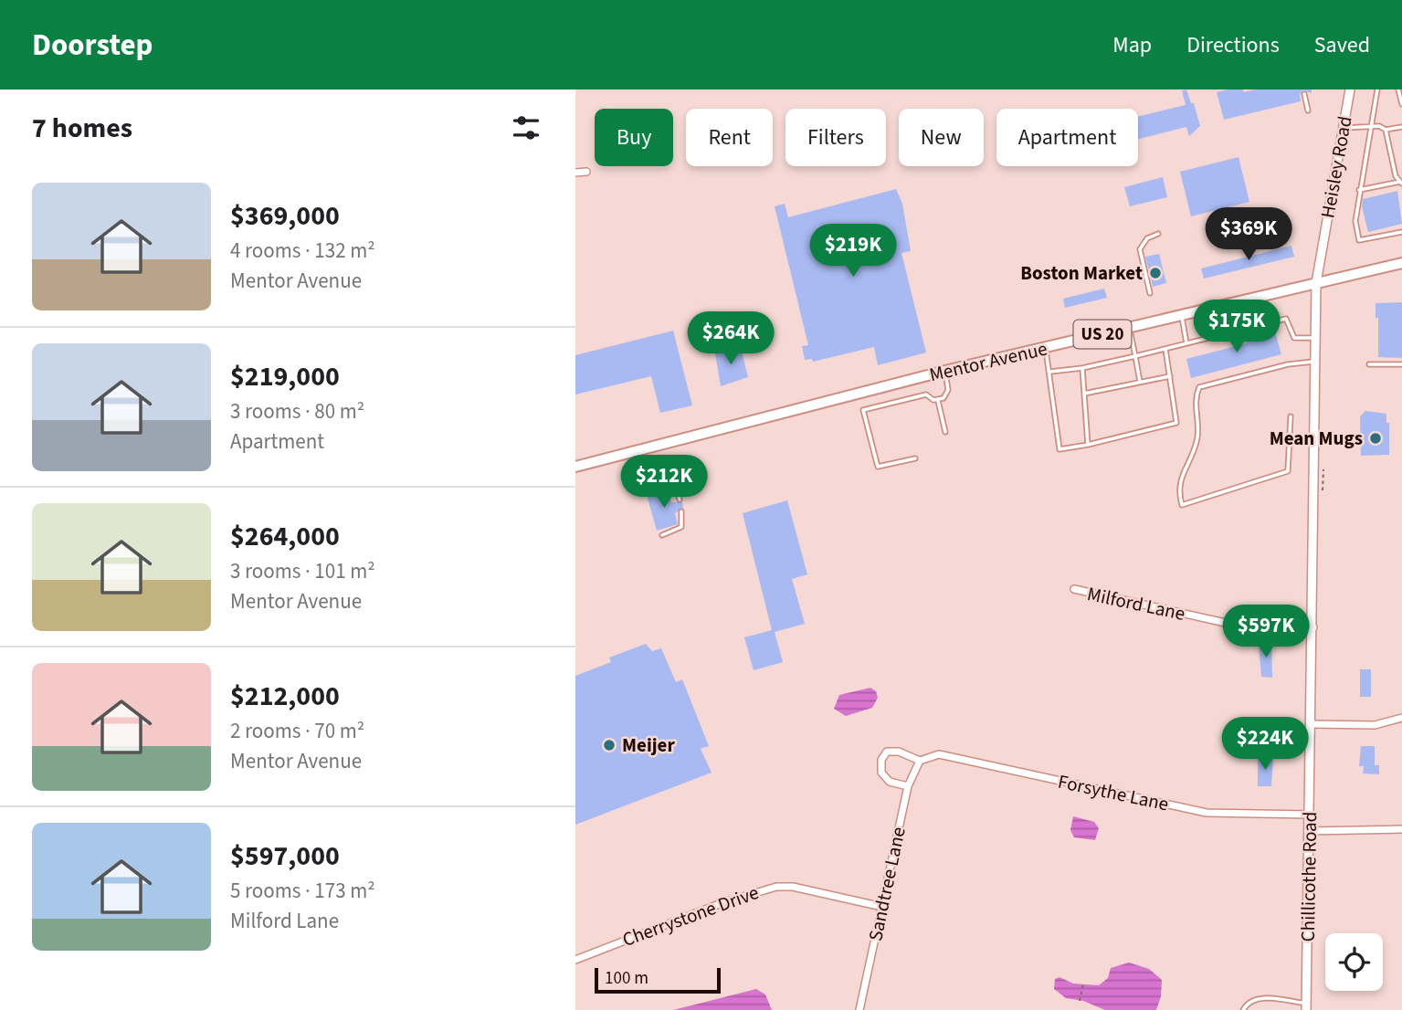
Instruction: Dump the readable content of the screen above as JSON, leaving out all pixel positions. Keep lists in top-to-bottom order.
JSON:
{
  "streets": {
    "main road": ["US 20", "Mentor Avenue"],
    "street": [
      "Heisley Road",
      "Milford Lane",
      "Forsythe Lane",
      "Chillicothe Road",
      "Sandtree Lane",
      "Cherrystone Drive"
    ]
  },
  "crossings": [
    ["Heisley Road", "Mentor Avenue"],
    ["Heisley Road", "Chillicothe Road"],
    ["Mentor Avenue", "Chillicothe Road"],
    ["Milford Lane", "Chillicothe Road"],
    ["Forsythe Lane", "Chillicothe Road"],
    ["Forsythe Lane", "Sandtree Lane"],
    ["Sandtree Lane", "Cherrystone Drive"]
  ],
  "places": ["Boston Market", "Mean Mugs", "Meijer"],
  "scale_bar": "100 m",
  "page": {
    "header": "Doorstep",
    "nav": ["Map", "Directions", "Saved"],
    "heading": "7 homes",
    "chip": [
      "Buy",
      "Rent",
      "Filters",
      "New",
      "Apartment"
    ],
    "list": [
      {
        "name": "$369,000",
        "note": "4 rooms · 132 m² · Mentor Avenue"
      },
      {
        "name": "$219,000",
        "note": "3 rooms · 80 m² · Apartment"
      },
      {
        "name": "$264,000",
        "note": "3 rooms · 101 m² · Mentor Avenue"
      },
      {
        "name": "$212,000",
        "note": "2 rooms · 70 m² · Mentor Avenue"
      },
      {
        "name": "$597,000",
        "note": "5 rooms · 173 m² · Milford Lane"
      }
    ],
    "price": [
      "$369K",
      "$219K",
      "$175K",
      "$264K",
      "$212K",
      "$597K",
      "$224K"
    ],
    "scale": "100 m"
  }
}
